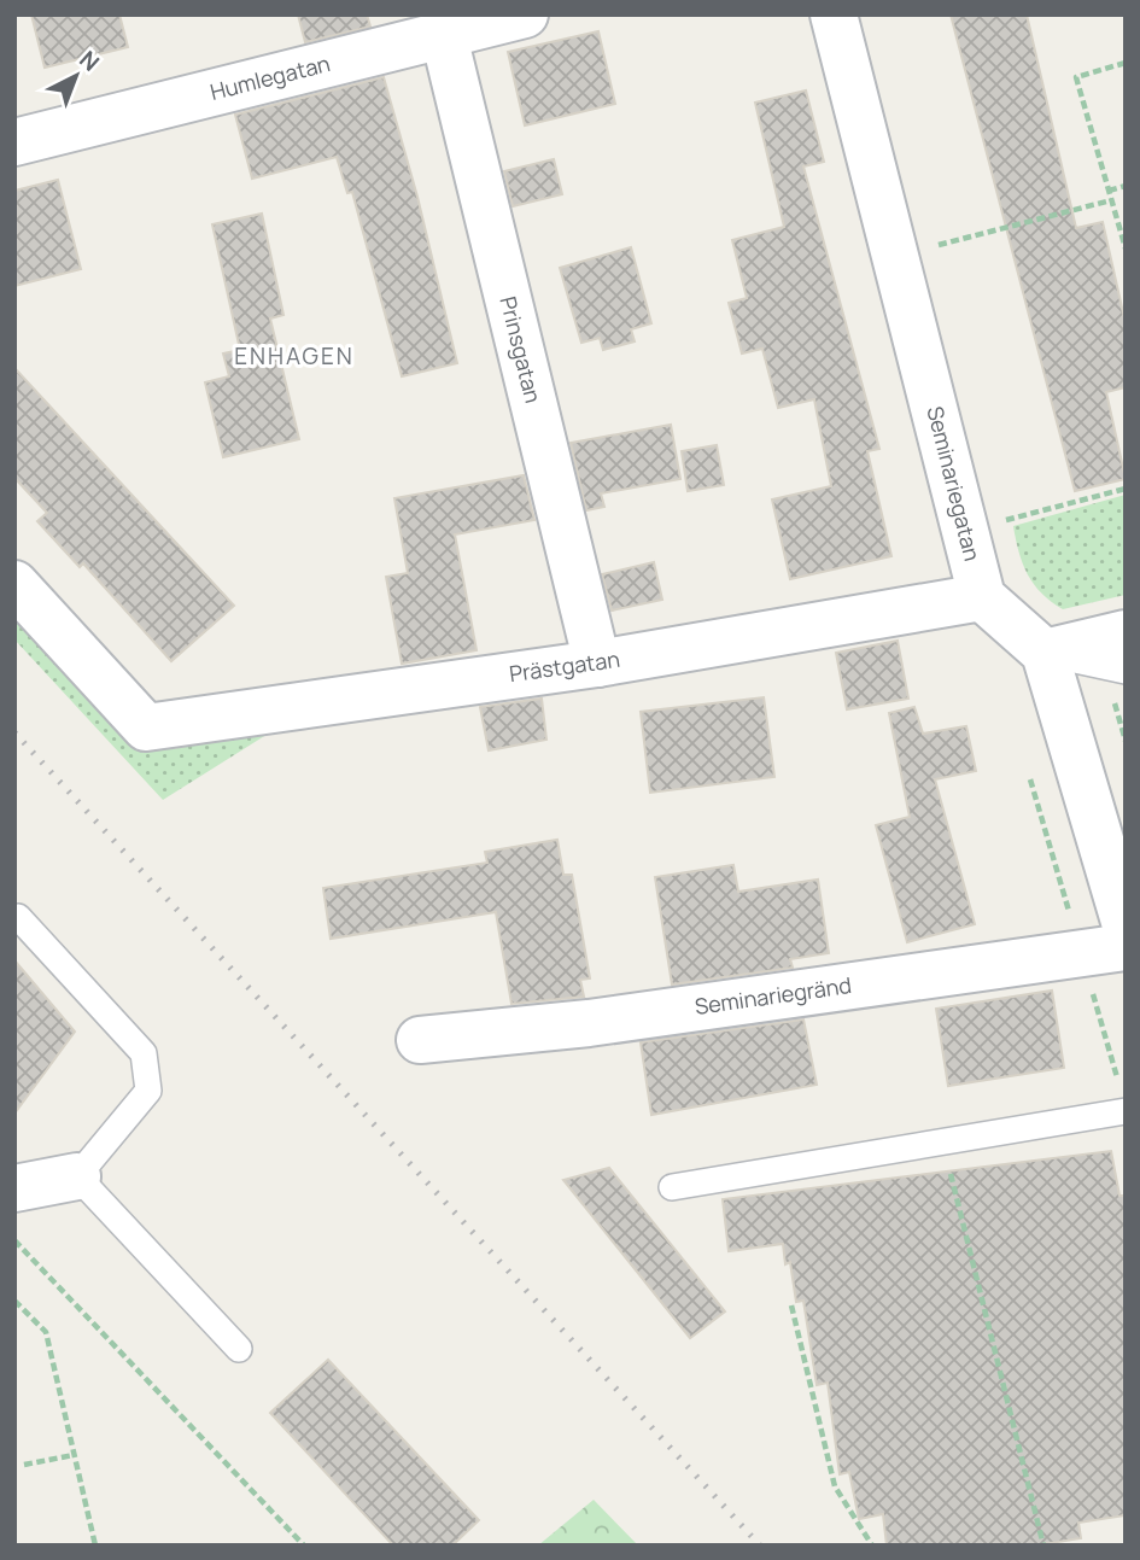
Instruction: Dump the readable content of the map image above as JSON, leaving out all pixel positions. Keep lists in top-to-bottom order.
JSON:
{
  "streets": {
    "street": [
      "Humlegatan",
      "Prinsgatan",
      "Seminariegatan",
      "Prästgatan",
      "Seminariegränd"
    ]
  },
  "crossings": [
    ["Humlegatan", "Prinsgatan"],
    ["Prinsgatan", "Prästgatan"],
    ["Seminariegatan", "Prästgatan"]
  ],
  "districts": ["ENHAGEN"],
  "north": "top right"
}
